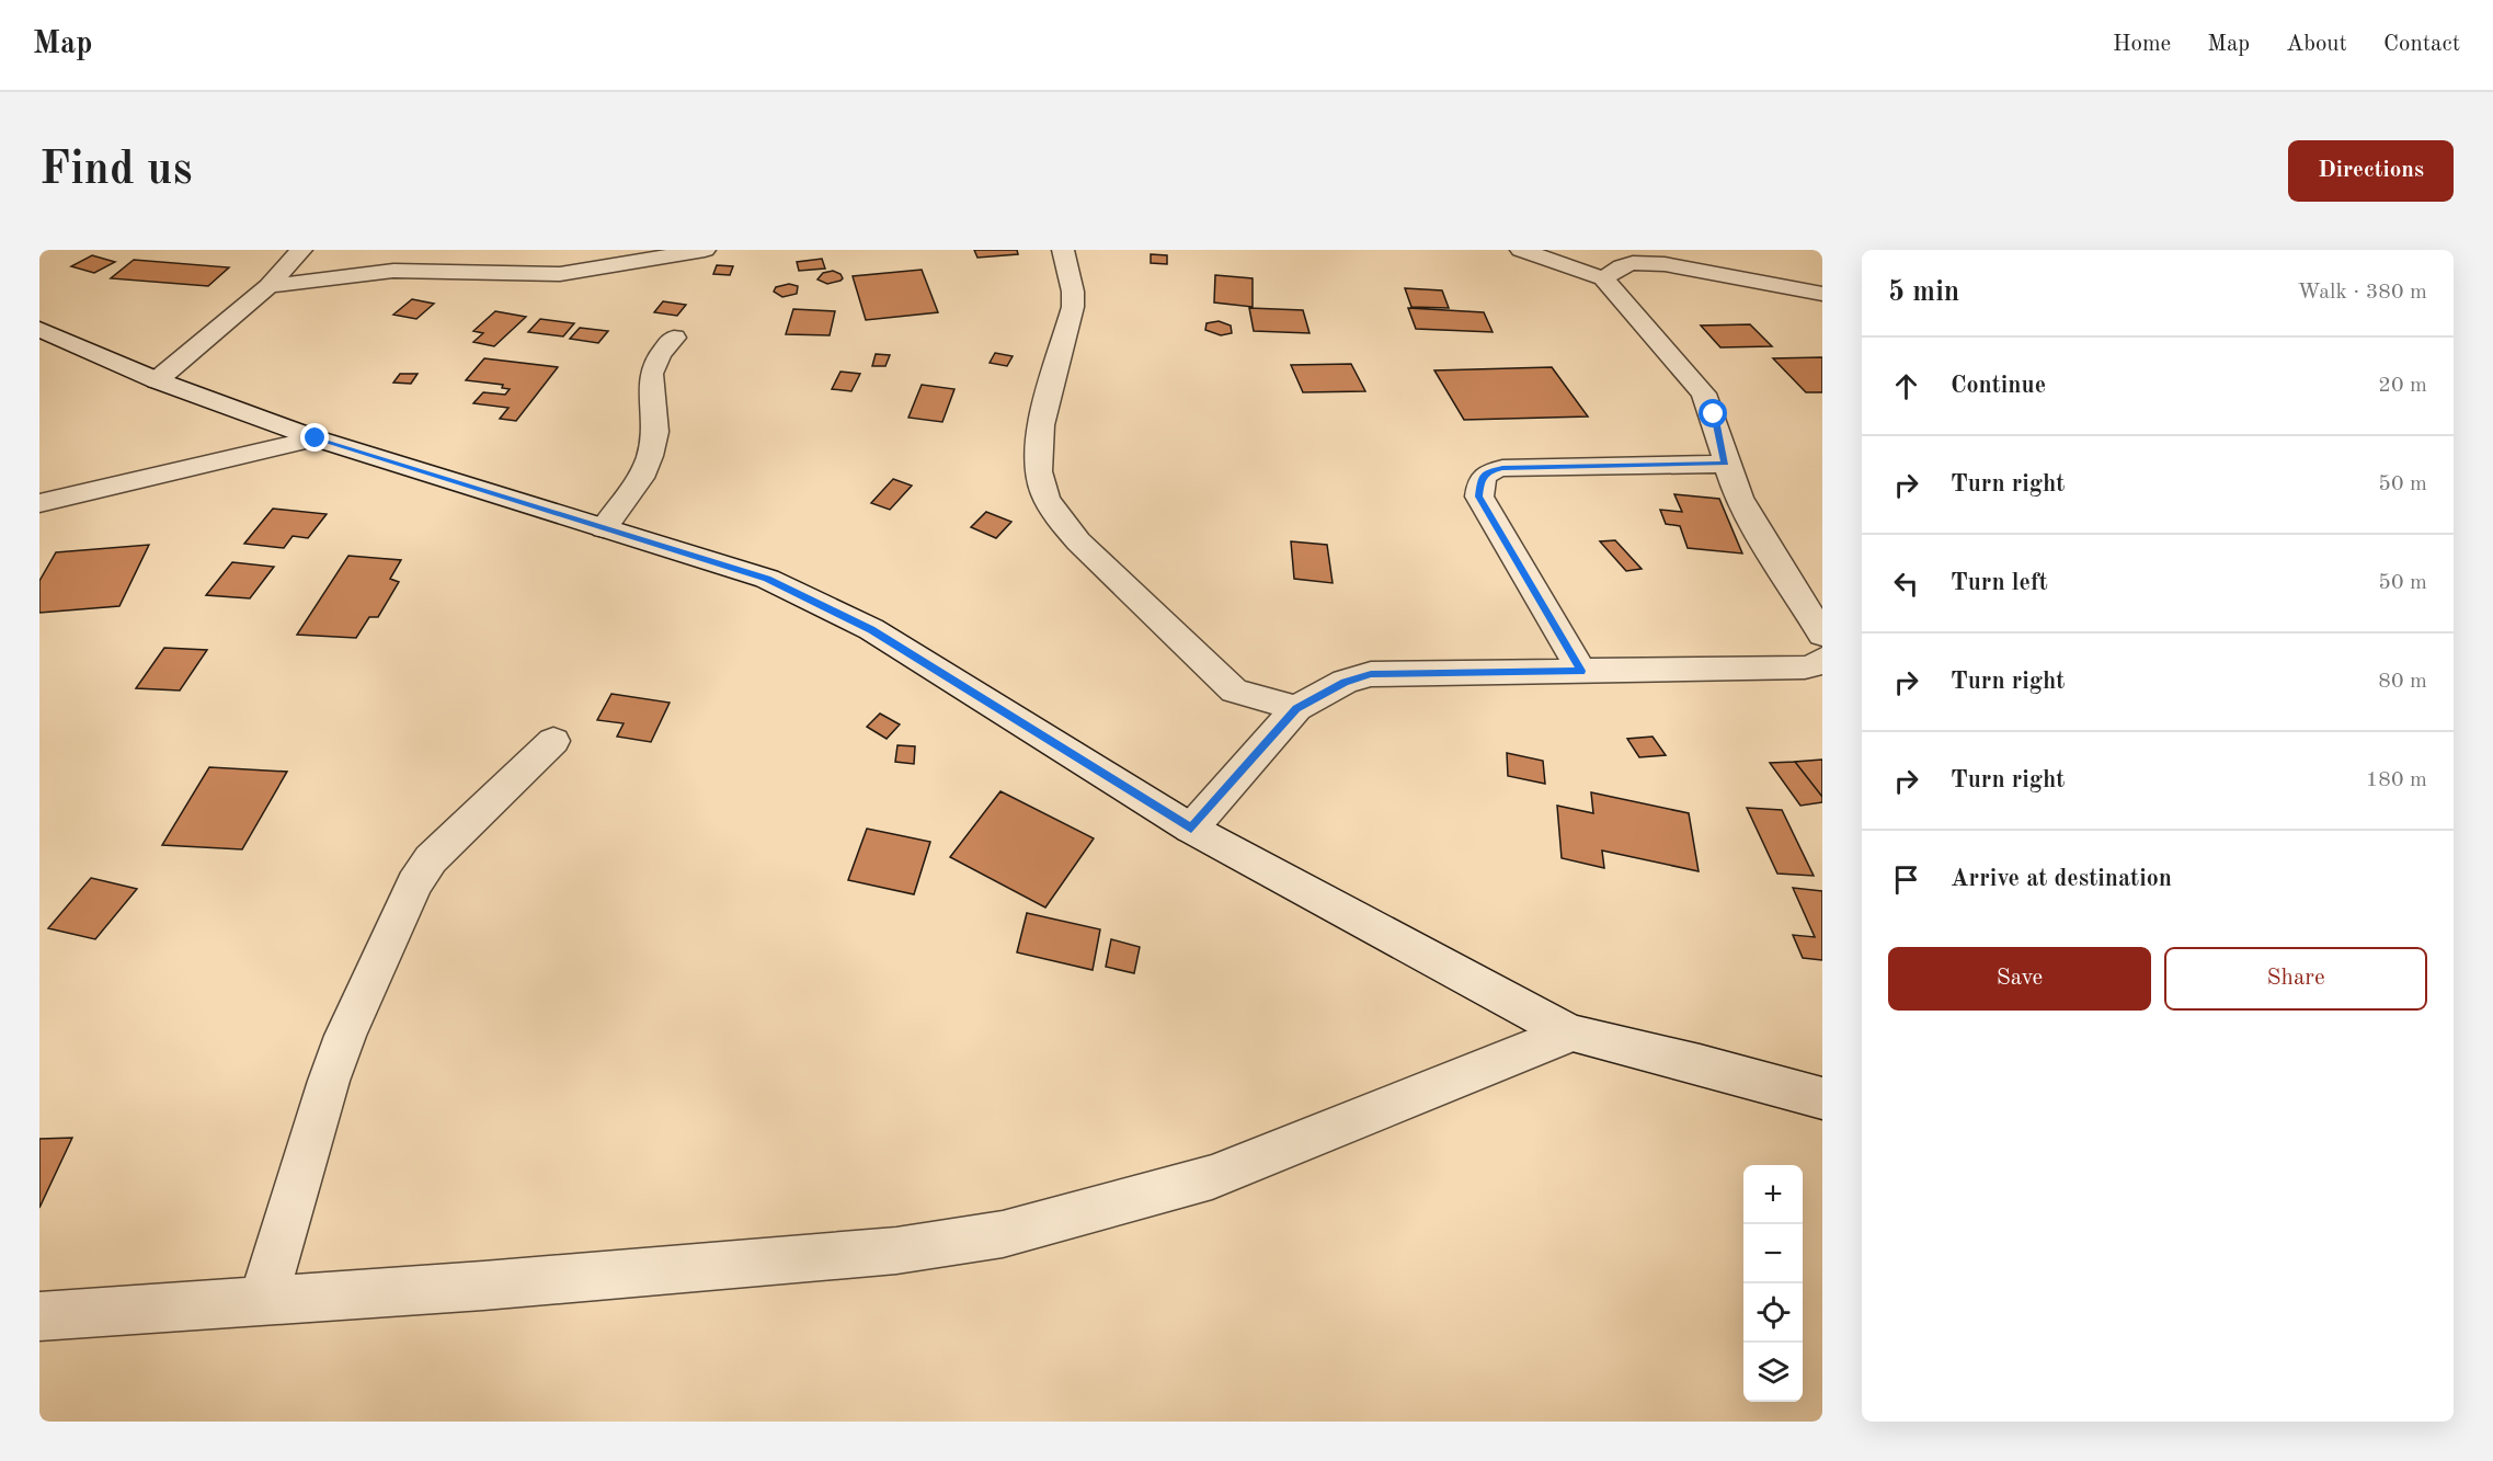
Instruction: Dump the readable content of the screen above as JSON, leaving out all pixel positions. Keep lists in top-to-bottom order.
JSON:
{
  "page": {
    "header": "Map",
    "nav": [
      "Home",
      "Map",
      "About",
      "Contact"
    ],
    "buttons": [
      "Directions",
      ["Save", "Share"]
    ],
    "title": "Find us",
    "heading": ["5 min", "Walk · 380 m"],
    "list": [
      ["Continue", "20 m"],
      ["Turn right", "50 m"],
      ["Turn left", "50 m"],
      ["Turn right", "80 m"],
      ["Turn right", "180 m"],
      "Arrive at destination"
    ],
    "map_buttons": ["+", "−"]
  }
}
